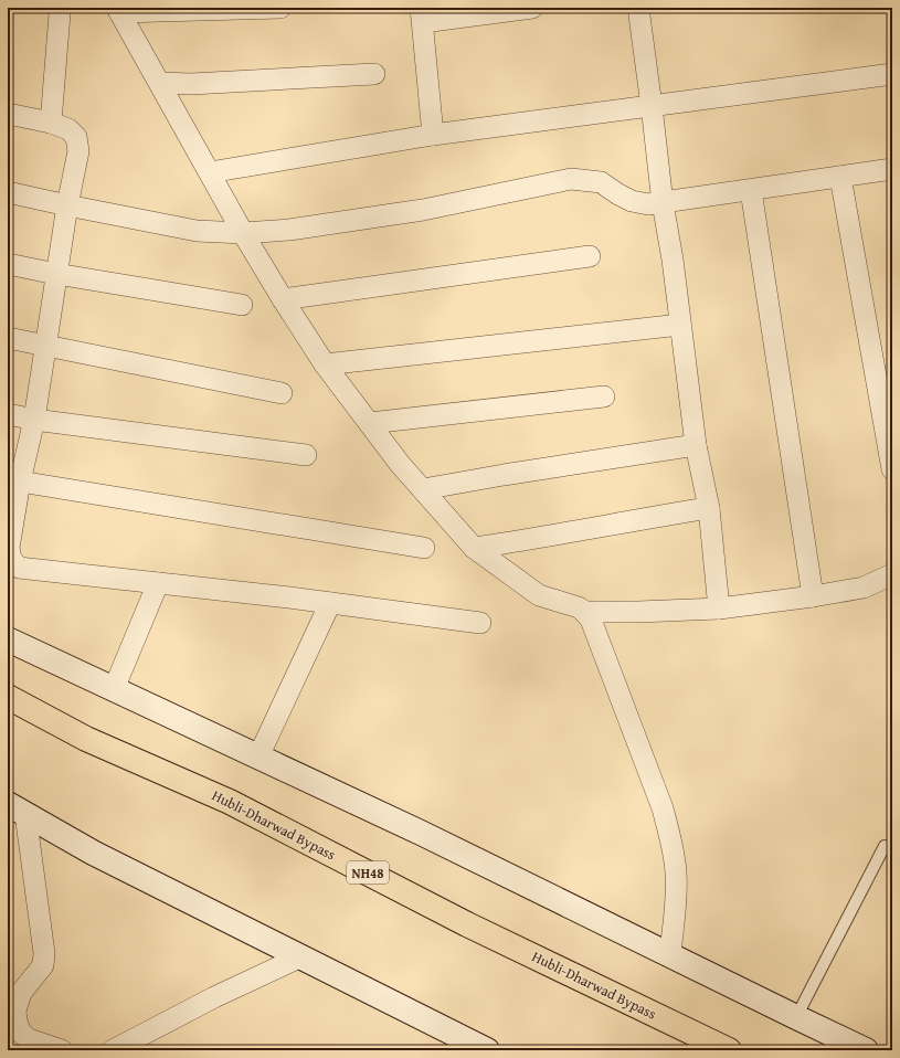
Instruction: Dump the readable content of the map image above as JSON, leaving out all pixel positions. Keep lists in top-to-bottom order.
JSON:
{
  "streets": {
    "highway": ["Hubli-Dharwad Bypass", "NH48"]
  }
}
